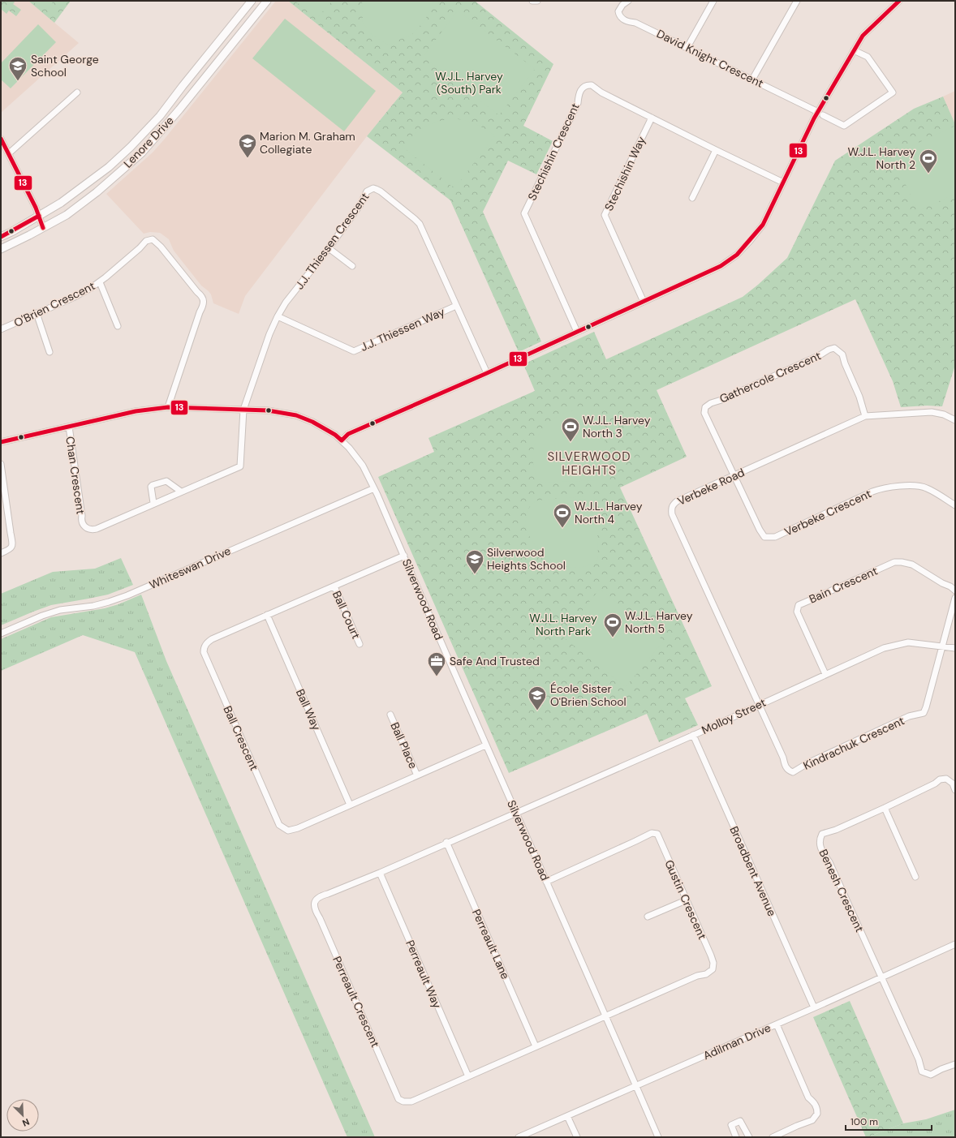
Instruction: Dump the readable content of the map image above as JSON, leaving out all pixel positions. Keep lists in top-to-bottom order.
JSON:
{
  "streets": {
    "main road": ["Lenore Drive"],
    "street": [
      "David Knight Crescent",
      "Stechishin Crescent",
      "Stechishin Way",
      "J.J. Thiessen Crescent",
      "O'Brien Crescent",
      "J.J. Thiessen Way",
      "Gathercole Crescent",
      "Chan Crescent",
      "Verbeke Road",
      "Verbeke Crescent",
      "Whiteswan Drive",
      "Bain Crescent",
      "Silverwood Road",
      "Ball Court",
      "Ball Way",
      "Molloy Street",
      "Ball Crescent",
      "Kindrachuk Crescent",
      "Ball Place",
      "Broadbent Avenue",
      "Benesh Crescent",
      "Gustin Crescent",
      "Perreault Lane",
      "Perreault Way",
      "Perreault Crescent",
      "Adilman Drive"
    ]
  },
  "crossings": [
    ["Stechishin Crescent", "Stechishin Way"],
    ["J.J. Thiessen Crescent", "J.J. Thiessen Way"],
    ["J.J. Thiessen Crescent", "Chan Crescent"],
    ["J.J. Thiessen Crescent", "Silverwood Road"],
    ["O'Brien Crescent", "Silverwood Road"],
    ["Gathercole Crescent", "Verbeke Road"],
    ["Gathercole Crescent", "Verbeke Crescent"],
    ["Chan Crescent", "Silverwood Road"],
    ["Verbeke Road", "Verbeke Crescent"],
    ["Verbeke Road", "Molloy Street"],
    ["Verbeke Road", "Kindrachuk Crescent"],
    ["Whiteswan Drive", "Silverwood Road"],
    ["Bain Crescent", "Molloy Street"],
    ["Silverwood Road", "Molloy Street"],
    ["Silverwood Road", "Ball Crescent"],
    ["Silverwood Road", "Gustin Crescent"],
    ["Silverwood Road", "Perreault Crescent"],
    ["Silverwood Road", "Adilman Drive"],
    ["Ball Court", "Ball Crescent"],
    ["Ball Way", "Ball Crescent"],
    ["Molloy Street", "Kindrachuk Crescent"],
    ["Molloy Street", "Broadbent Avenue"],
    ["Molloy Street", "Perreault Crescent"],
    ["Ball Crescent", "Ball Place"],
    ["Broadbent Avenue", "Adilman Drive"],
    ["Benesh Crescent", "Adilman Drive"],
    ["Gustin Crescent", "Perreault Crescent"],
    ["Perreault Lane", "Perreault Crescent"],
    ["Perreault Way", "Perreault Crescent"]
  ],
  "districts": ["SILVERWOOD HEIGHTS"],
  "parks": ["W.J.L. Harvey (South) Park", "W.J.L. Harvey North Park"],
  "places": {
    "school or university": [
      "Saint George School",
      "Marion M. Graham Collegiate",
      "Silverwood Heights School",
      "École Sister O'Brien School"
    ],
    "sports": [
      "W.J.L. Harvey North 2",
      "W.J.L. Harvey North 3",
      "W.J.L. Harvey North 4",
      "W.J.L. Harvey North 5"
    ],
    "office": ["Safe And Trusted"]
  },
  "lines": ["transit line 13"],
  "scale_bar": "100 m",
  "north": "bottom right"
}
